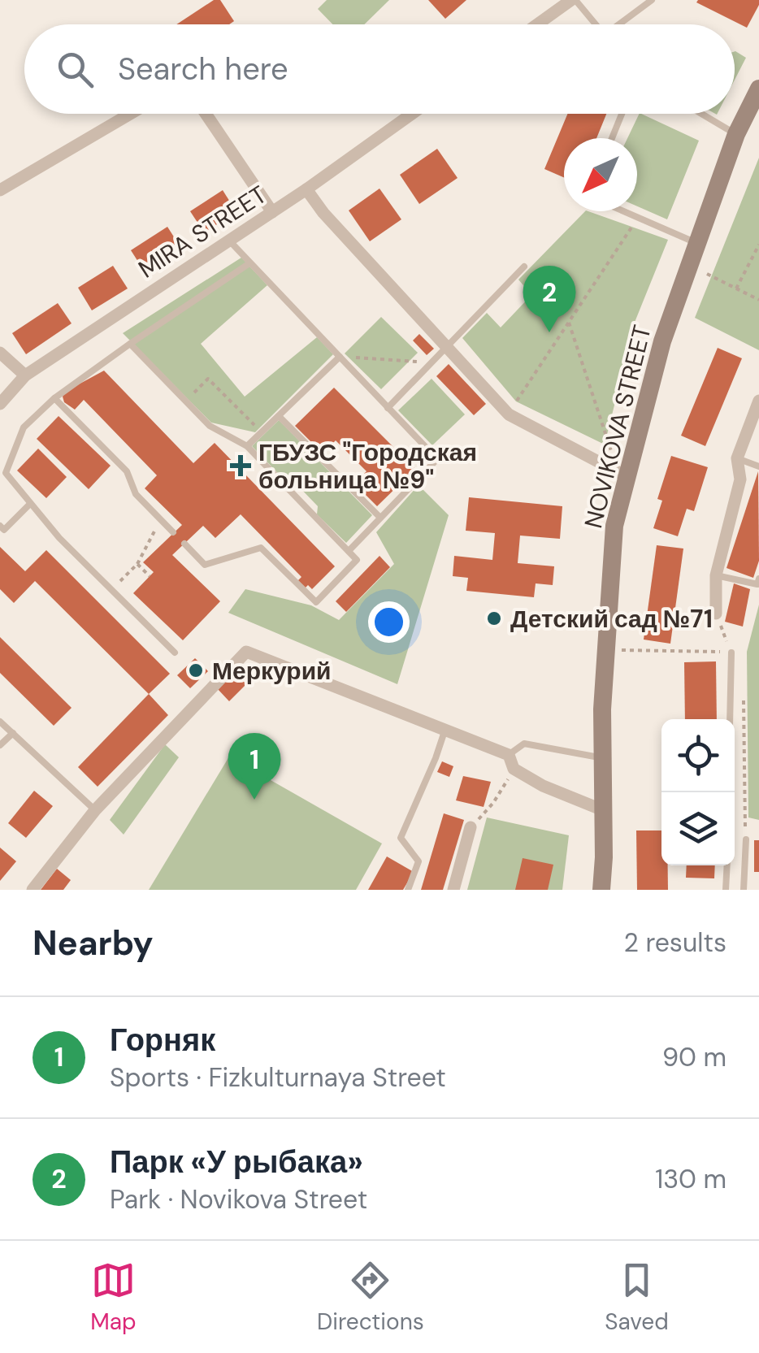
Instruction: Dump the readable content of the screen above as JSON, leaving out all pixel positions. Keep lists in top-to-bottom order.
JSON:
{
  "streets": {
    "main road": ["NOVIKOVA STREET"],
    "street": ["MIRA STREET"]
  },
  "places": {
    "health": ["ГБУЗС \"Городская больница №9\""],
    "other": ["Детский сад №71", "Меркурий"]
  },
  "north": "bottom left",
  "page": {
    "search": "Search here",
    "pins": ["2", "1"],
    "heading": ["Nearby", "2 results"],
    "list": [
      {
        "mark": "1",
        "name": "Горняк",
        "note": "Sports · Fizkulturnaya Street",
        "value": "90 m"
      },
      {
        "mark": "2",
        "name": "Парк «У рыбака»",
        "note": "Park · Novikova Street",
        "value": "130 m"
      }
    ],
    "nav": ["Map", "Directions", "Saved"]
  }
}
